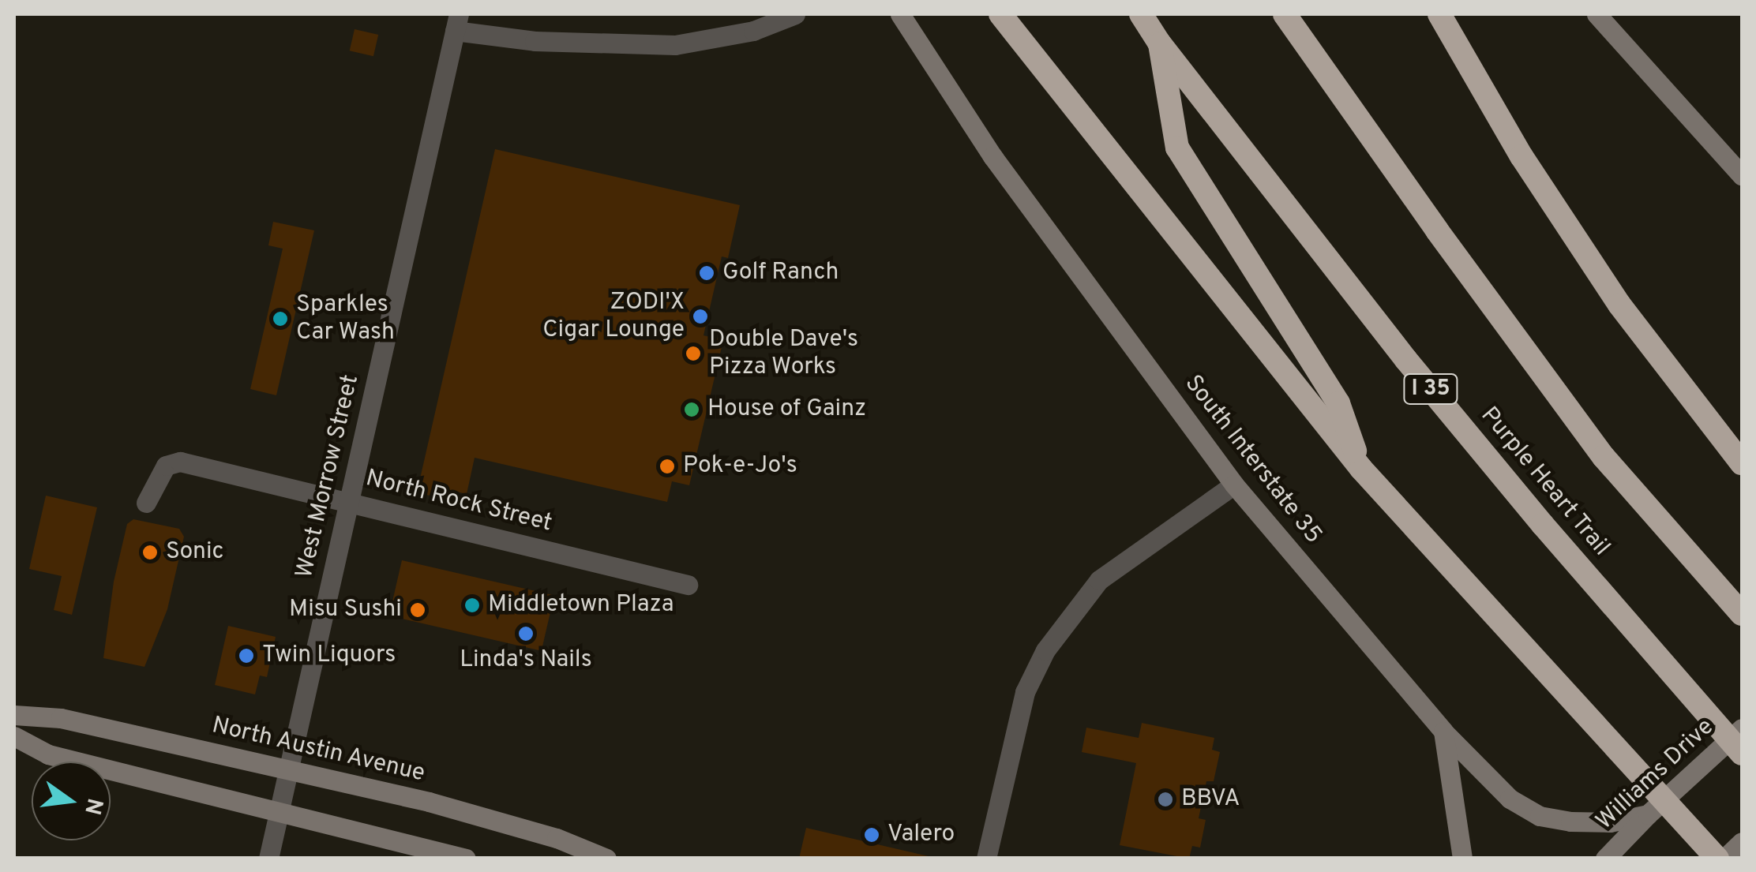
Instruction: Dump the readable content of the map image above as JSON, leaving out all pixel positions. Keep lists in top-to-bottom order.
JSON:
{
  "streets": {
    "highway": ["I 35", "Purple Heart Trail"],
    "main road": ["South Interstate 35", "North Austin Avenue", "Williams Drive"],
    "street": ["West Morrow Street", "North Rock Street"]
  },
  "crossings": [
    ["South Interstate 35", "Williams Drive"],
    ["West Morrow Street", "North Rock Street"],
    ["West Morrow Street", "North Austin Avenue"]
  ],
  "places": [
    "Golf Ranch",
    "ZODI'X Cigar Lounge",
    "Sparkles Car Wash",
    "Double Dave's Pizza Works",
    "House of Gainz",
    "Pok-e-Jo's",
    "Sonic",
    "Middletown Plaza",
    "Misu Sushi",
    "Linda's Nails",
    "Twin Liquors",
    "BBVA",
    "Valero"
  ],
  "north": "right"
}
